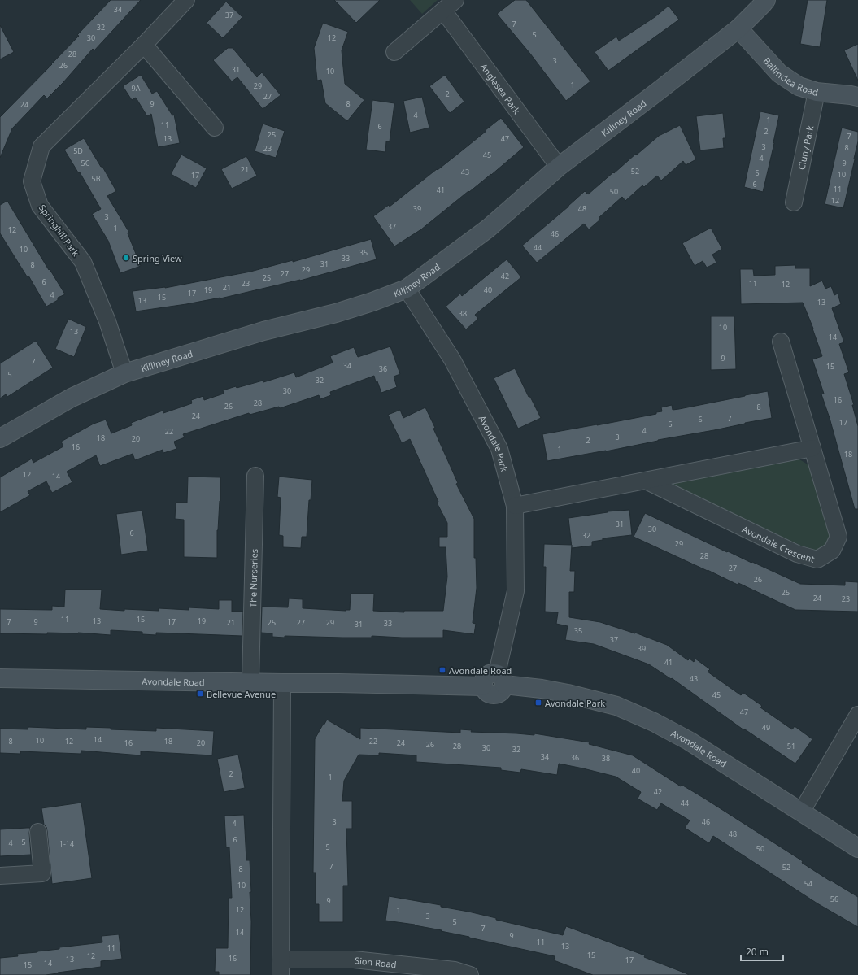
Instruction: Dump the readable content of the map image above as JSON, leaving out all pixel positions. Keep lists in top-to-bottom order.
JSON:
{
  "streets": {
    "street": [
      "Ballinclea Road",
      "Anglesea Park",
      "Killiney Road",
      "Cluny Park",
      "Springhill Park",
      "Avondale Park",
      "Avondale Crescent",
      "The Nurseries",
      "Avondale Road",
      "Sion Road"
    ]
  },
  "crossings": [
    ["Ballinclea Road", "Killiney Road"],
    ["Ballinclea Road", "Cluny Park"],
    ["Anglesea Park", "Killiney Road"],
    ["Killiney Road", "Springhill Park"],
    ["Killiney Road", "Avondale Park"],
    ["Avondale Park", "Avondale Road"],
    ["The Nurseries", "Avondale Road"]
  ],
  "places": {
    "other": ["Spring View"],
    "transit": ["Avondale Road", "Bellevue Avenue", "Avondale Park"]
  },
  "house_numbers": [
    "34",
    "37",
    "7",
    "32",
    "5",
    "30",
    "12",
    "28",
    "3",
    "26",
    "31",
    "10",
    "1",
    "29",
    "9A",
    "2",
    "27",
    "9",
    "8",
    "24",
    "4",
    "1",
    "11",
    "6",
    "2",
    "25",
    "7",
    "13",
    "47",
    "3",
    "8",
    "23",
    "5D",
    "45",
    "4",
    "5C",
    "9",
    "21",
    "52",
    "43",
    "5",
    "10",
    "17",
    "5B",
    "6",
    "11",
    "41",
    "50",
    "12",
    "39",
    "48",
    "3",
    "37",
    "1",
    "12",
    "46",
    "44",
    "10",
    "35",
    "33",
    "31",
    "8",
    "29",
    "27",
    "42",
    "25",
    "6",
    "23",
    "11",
    "12",
    "21",
    "19",
    "40",
    "17",
    "4",
    "15",
    "13",
    "13",
    "38",
    "10",
    "13",
    "14",
    "9",
    "7",
    "34",
    "15",
    "36",
    "5",
    "32",
    "30",
    "16",
    "28",
    "26",
    "8",
    "24",
    "7",
    "6",
    "17",
    "5",
    "4",
    "22",
    "3",
    "18",
    "20",
    "2",
    "16",
    "1",
    "18",
    "12",
    "14",
    "31",
    "30",
    "6",
    "32",
    "29",
    "28",
    "27",
    "26",
    "25",
    "24",
    "23",
    "11",
    "15",
    "13",
    "19",
    "7",
    "9",
    "17",
    "21",
    "25",
    "27",
    "29",
    "33",
    "31",
    "35",
    "37",
    "39",
    "41",
    "43",
    "45",
    "47",
    "49",
    "14",
    "10",
    "8",
    "12",
    "18",
    "22",
    "16",
    "20",
    "24",
    "26",
    "28",
    "51",
    "30",
    "32",
    "34",
    "36",
    "38",
    "40",
    "2",
    "1",
    "42",
    "44",
    "3",
    "46",
    "4",
    "48",
    "6",
    "5",
    "4",
    "1-14",
    "5",
    "50",
    "7",
    "52",
    "8",
    "54",
    "10",
    "56",
    "9",
    "12",
    "1",
    "3",
    "5",
    "7",
    "14",
    "9",
    "11",
    "13",
    "11",
    "15",
    "12",
    "16",
    "13",
    "17",
    "14",
    "15"
  ],
  "scale_bar": "20 m"
}
